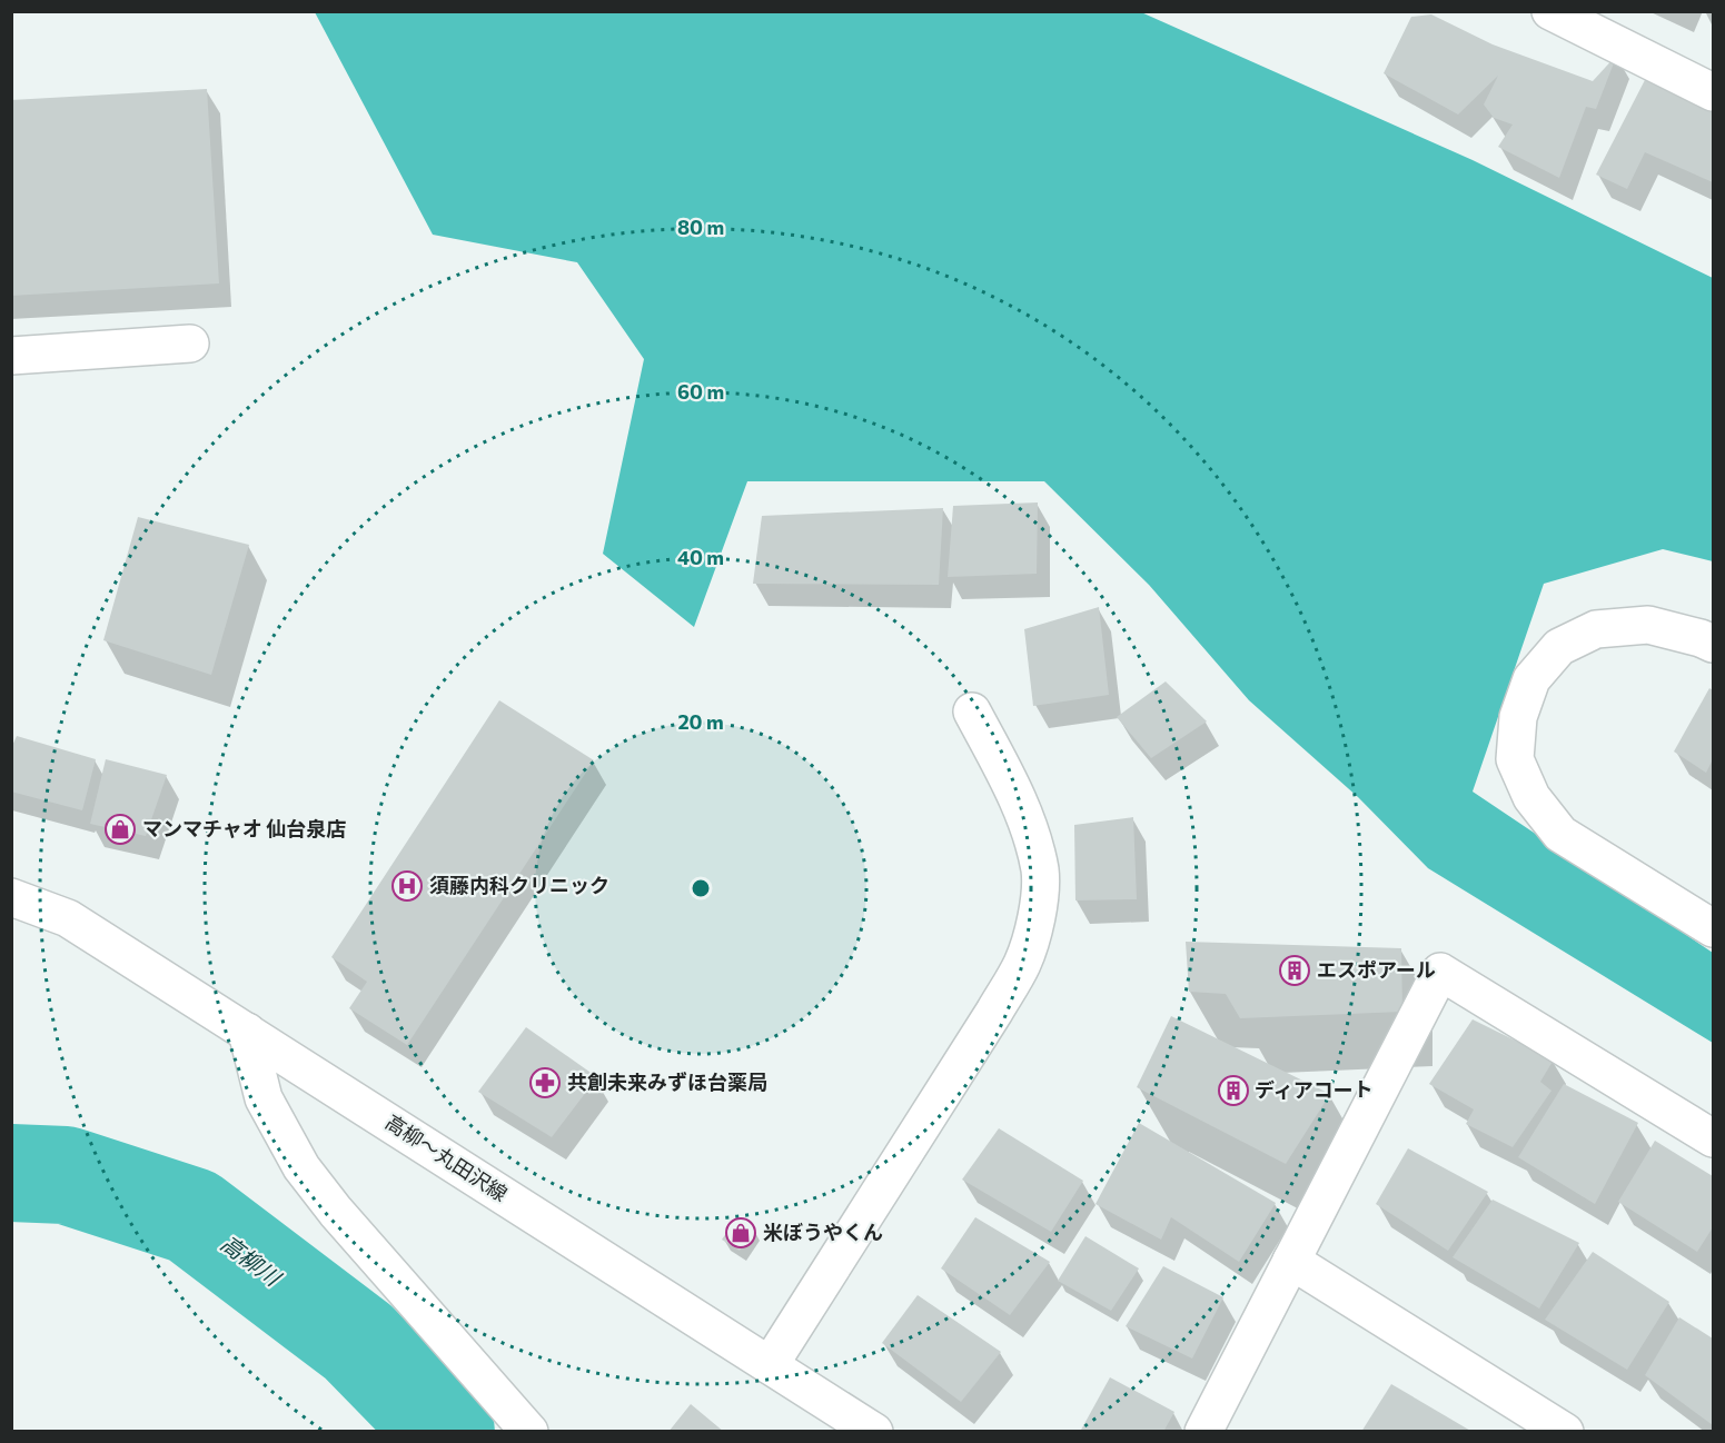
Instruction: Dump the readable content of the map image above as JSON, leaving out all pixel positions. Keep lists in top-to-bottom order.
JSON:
{
  "streets": {
    "street": ["高柳～丸田沢線"]
  },
  "water": ["高柳川"],
  "places": {
    "shop": ["マンマチャオ 仙台泉店", "米ぼうやくん"],
    "hospital": ["須藤内科クリニック"],
    "building": ["エスポアール", "ディアコート"],
    "pharmacy": ["共創未来みずほ台薬局"]
  },
  "rings": [
    "80 m",
    "60 m",
    "40 m",
    "20 m"
  ]
}
